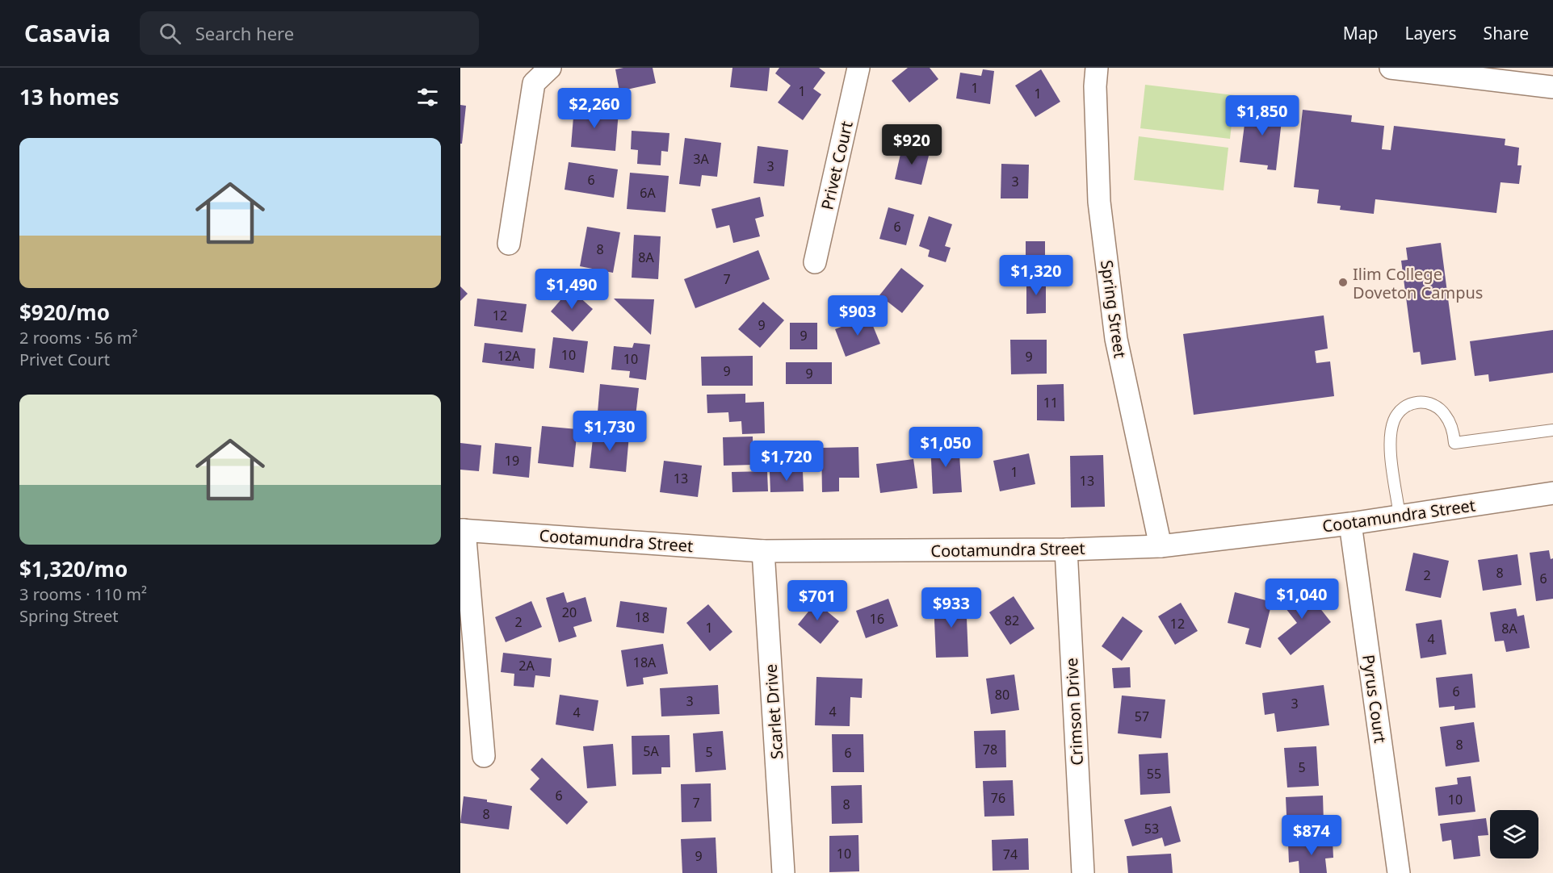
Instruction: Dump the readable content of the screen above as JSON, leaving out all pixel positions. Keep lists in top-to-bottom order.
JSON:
{
  "streets": {
    "street": [
      "Privet Court",
      "Spring Street",
      "Cootamundra Street",
      "Pyrus Court",
      "Scarlet Drive",
      "Crimson Drive"
    ]
  },
  "crossings": [
    ["Spring Street", "Cootamundra Street"],
    ["Cootamundra Street", "Pyrus Court"],
    ["Cootamundra Street", "Scarlet Drive"],
    ["Cootamundra Street", "Crimson Drive"]
  ],
  "places": ["Ilim College Doveton Campus"],
  "house_numbers": [
    "1",
    "1",
    "1",
    "3A",
    "3",
    "6",
    "3",
    "6A",
    "6",
    "8",
    "8A",
    "7",
    "12",
    "9",
    "9",
    "10",
    "12A",
    "9",
    "10",
    "9",
    "9",
    "11",
    "19",
    "1",
    "13",
    "13",
    "8",
    "2",
    "6",
    "20",
    "18",
    "16",
    "82",
    "2",
    "12",
    "1",
    "8A",
    "4",
    "18A",
    "2A",
    "6",
    "80",
    "3",
    "3",
    "4",
    "4",
    "57",
    "8",
    "78",
    "5A",
    "5",
    "6",
    "5",
    "55",
    "6",
    "76",
    "10",
    "7",
    "8",
    "8",
    "53",
    "10",
    "74",
    "9"
  ],
  "page": {
    "header": "Casavia",
    "search": "Search here",
    "nav": ["Map", "Layers", "Share"],
    "heading": "13 homes",
    "price": [
      "$2,260",
      "$1,850",
      "$920",
      "$1,320",
      "$1,490",
      "$903",
      "$1,730",
      "$1,050",
      "$1,720",
      "$1,040",
      "$701",
      "$933",
      "$874"
    ],
    "list": [
      {
        "name": "$920/mo",
        "note": "2 rooms · 56 m² · Privet Court"
      },
      {
        "name": "$1,320/mo",
        "note": "3 rooms · 110 m² · Spring Street"
      }
    ]
  }
}
